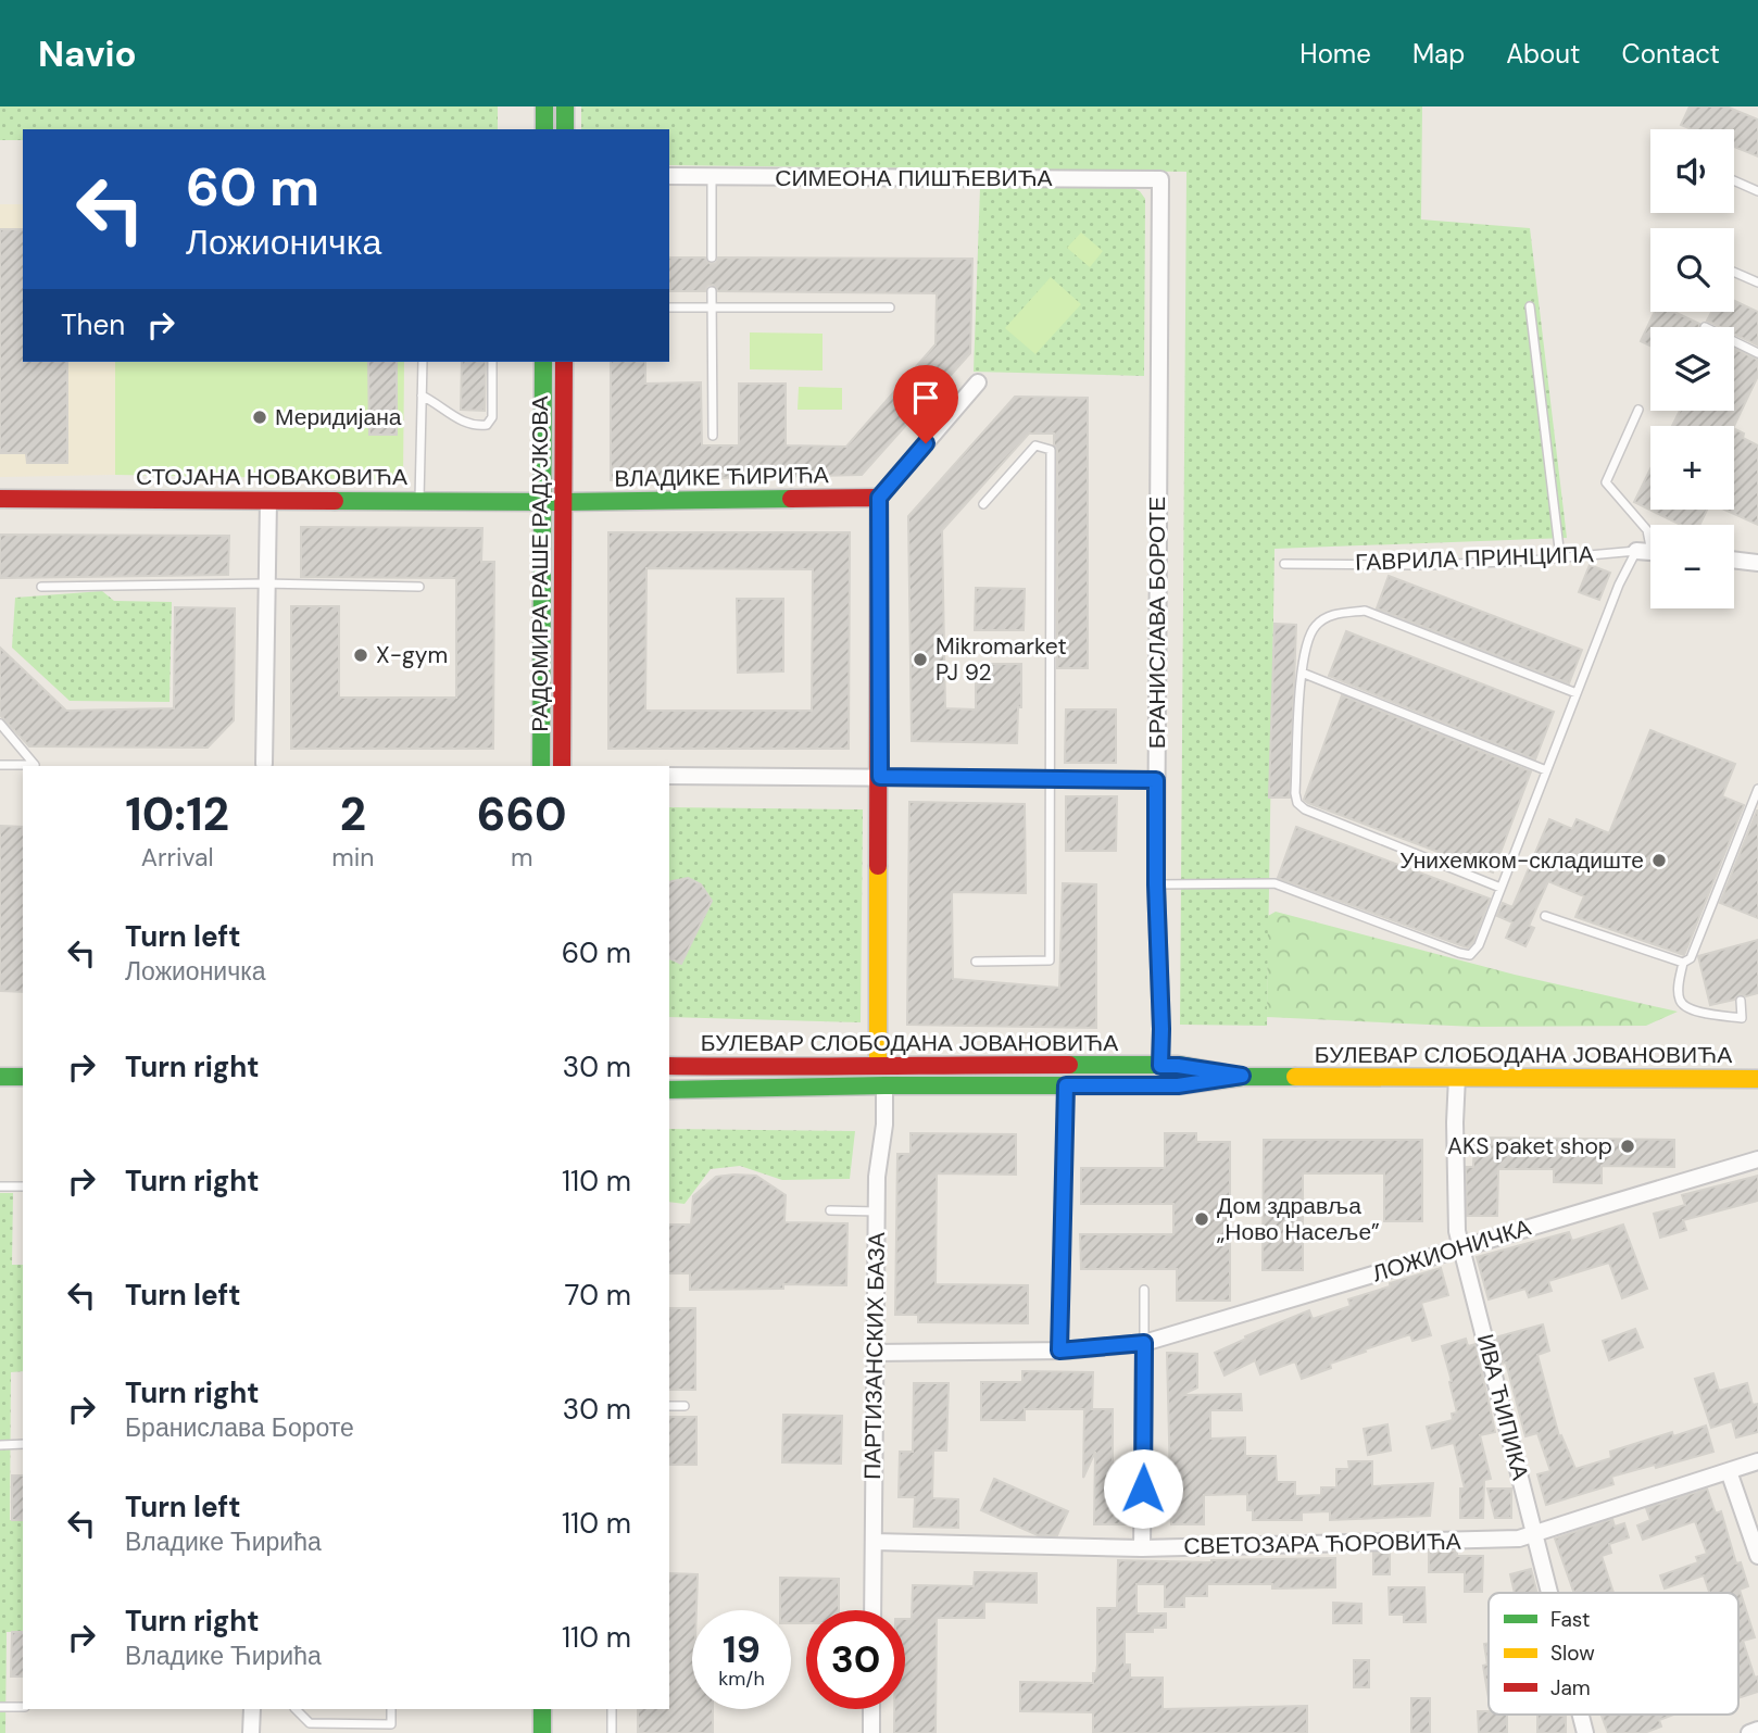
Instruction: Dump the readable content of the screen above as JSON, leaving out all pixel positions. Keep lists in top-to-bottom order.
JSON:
{
  "streets": {
    "street": [
      "СИМЕОНА ПИШЋЕВИЋА",
      "СТОЈАНА НОВАКОВИЋА",
      "ВЛАДИКЕ ЋИРИЋА",
      "РАДОМИРА РАШЕ РАДУЈКОВА",
      "БРАНИСЛАВА БОРОТЕ",
      "БУЛЕВАР СЛОБОДАНА ЈОВАНОВИЋА",
      "ЛОЖИОНИЧКА",
      "ПАРТИЗАНСКИХ БАЗА",
      "ИВА ЋИПИКА",
      "СВЕТОЗАРА ЋОРОВИЋА"
    ],
    "lane": ["ГАВРИЛА ПРИНЦИПА"]
  },
  "crossings": [
    ["СИМЕОНА ПИШЋЕВИЋА", "БРАНИСЛАВА БОРОТЕ"],
    ["СТОЈАНА НОВАКОВИЋА", "ВЛАДИКЕ ЋИРИЋА"],
    ["СТОЈАНА НОВАКОВИЋА", "РАДОМИРА РАШЕ РАДУЈКОВА"],
    ["ВЛАДИКЕ ЋИРИЋА", "РАДОМИРА РАШЕ РАДУЈКОВА"],
    ["БРАНИСЛАВА БОРОТЕ", "БУЛЕВАР СЛОБОДАНА ЈОВАНОВИЋА"],
    ["БУЛЕВАР СЛОБОДАНА ЈОВАНОВИЋА", "ПАРТИЗАНСКИХ БАЗА"],
    ["БУЛЕВАР СЛОБОДАНА ЈОВАНОВИЋА", "ИВА ЋИПИКА"],
    ["ЛОЖИОНИЧКА", "ПАРТИЗАНСКИХ БАЗА"],
    ["ЛОЖИОНИЧКА", "ИВА ЋИПИКА"],
    ["ПАРТИЗАНСКИХ БАЗА", "СВЕТОЗАРА ЋОРОВИЋА"],
    ["ИВА ЋИПИКА", "СВЕТОЗАРА ЋОРОВИЋА"]
  ],
  "places": [
    "Меридијана",
    "X-gym",
    "Mikromarket PJ 92",
    "Унихемком-складиште",
    "AKS paket shop",
    "Дом здравља „Ново Насеље”"
  ],
  "legend": ["Fast", "Slow", "Jam"],
  "page": {
    "header": "Navio",
    "nav": [
      "Home",
      "Map",
      "About",
      "Contact"
    ],
    "map_buttons": ["+", "−"],
    "turn": ["60 m", "Ложионичка"],
    "then": "Then",
    "eta": [
      "10:12",
      "Arrival",
      "2",
      "min",
      "660",
      "m"
    ],
    "list": [
      {
        "name": "Turn left",
        "note": "Ложионичка",
        "value": "60 m"
      },
      {
        "name": "Turn right",
        "value": "30 m"
      },
      {
        "name": "Turn right",
        "value": "110 m"
      },
      {
        "name": "Turn left",
        "value": "70 m"
      },
      {
        "name": "Turn right",
        "note": "Бранислава Бороте",
        "value": "30 m"
      },
      {
        "name": "Turn left",
        "note": "Владике Ћирића",
        "value": "110 m"
      },
      {
        "name": "Turn right",
        "note": "Владике Ћирића",
        "value": "110 m"
      }
    ],
    "speed": "19 km/h",
    "limit": "30"
  }
}
